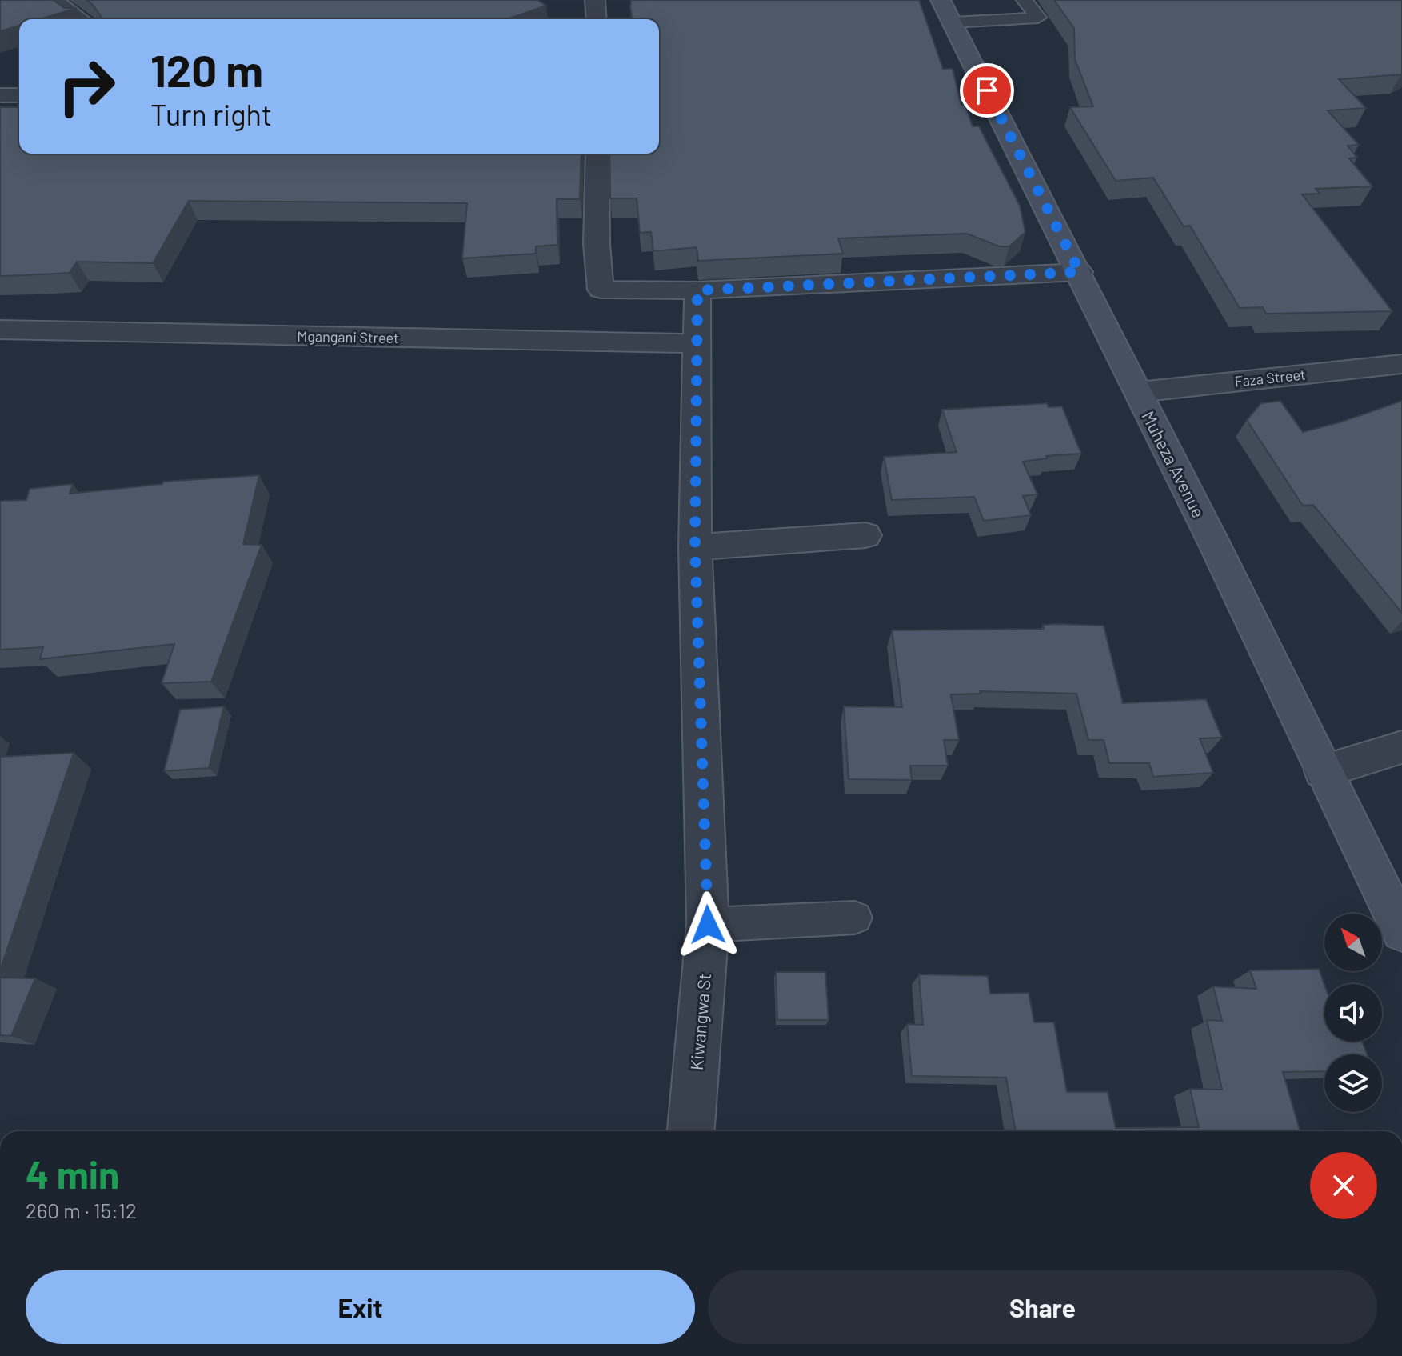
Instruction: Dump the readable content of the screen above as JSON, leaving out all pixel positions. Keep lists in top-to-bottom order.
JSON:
{
  "streets": {
    "street": [
      "Mgangani Street",
      "Faza Street",
      "Muheza Avenue",
      "Kiwangwa St"
    ]
  },
  "crossings": [
    ["Mgangani Street", "Kiwangwa St"],
    ["Faza Street", "Muheza Avenue"]
  ],
  "north": "top left",
  "page": {
    "turn": ["120 m", "Turn right"],
    "heading": ["4 min", "260 m · 15:12"],
    "buttons": ["Exit", "Share"]
  }
}
